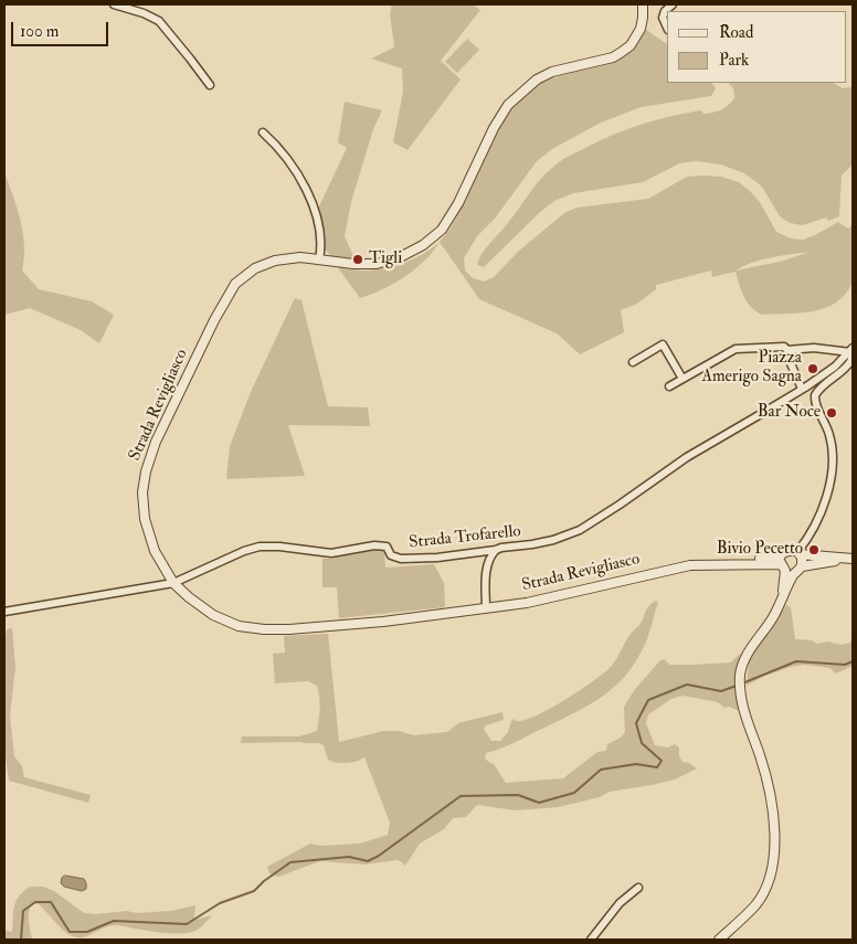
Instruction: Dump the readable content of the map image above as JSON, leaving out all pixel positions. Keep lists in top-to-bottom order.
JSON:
{
  "streets": {
    "street": ["Strada Revigliasco", "Strada Trofarello"]
  },
  "crossings": [
    ["Strada Revigliasco", "Strada Trofarello"]
  ],
  "places": [
    "Tigli",
    "Piazza Amerigo Sagna",
    "Bar Noce",
    "Bivio Pecetto"
  ],
  "legend": ["Road", "Park"],
  "scale_bar": "100 m"
}
